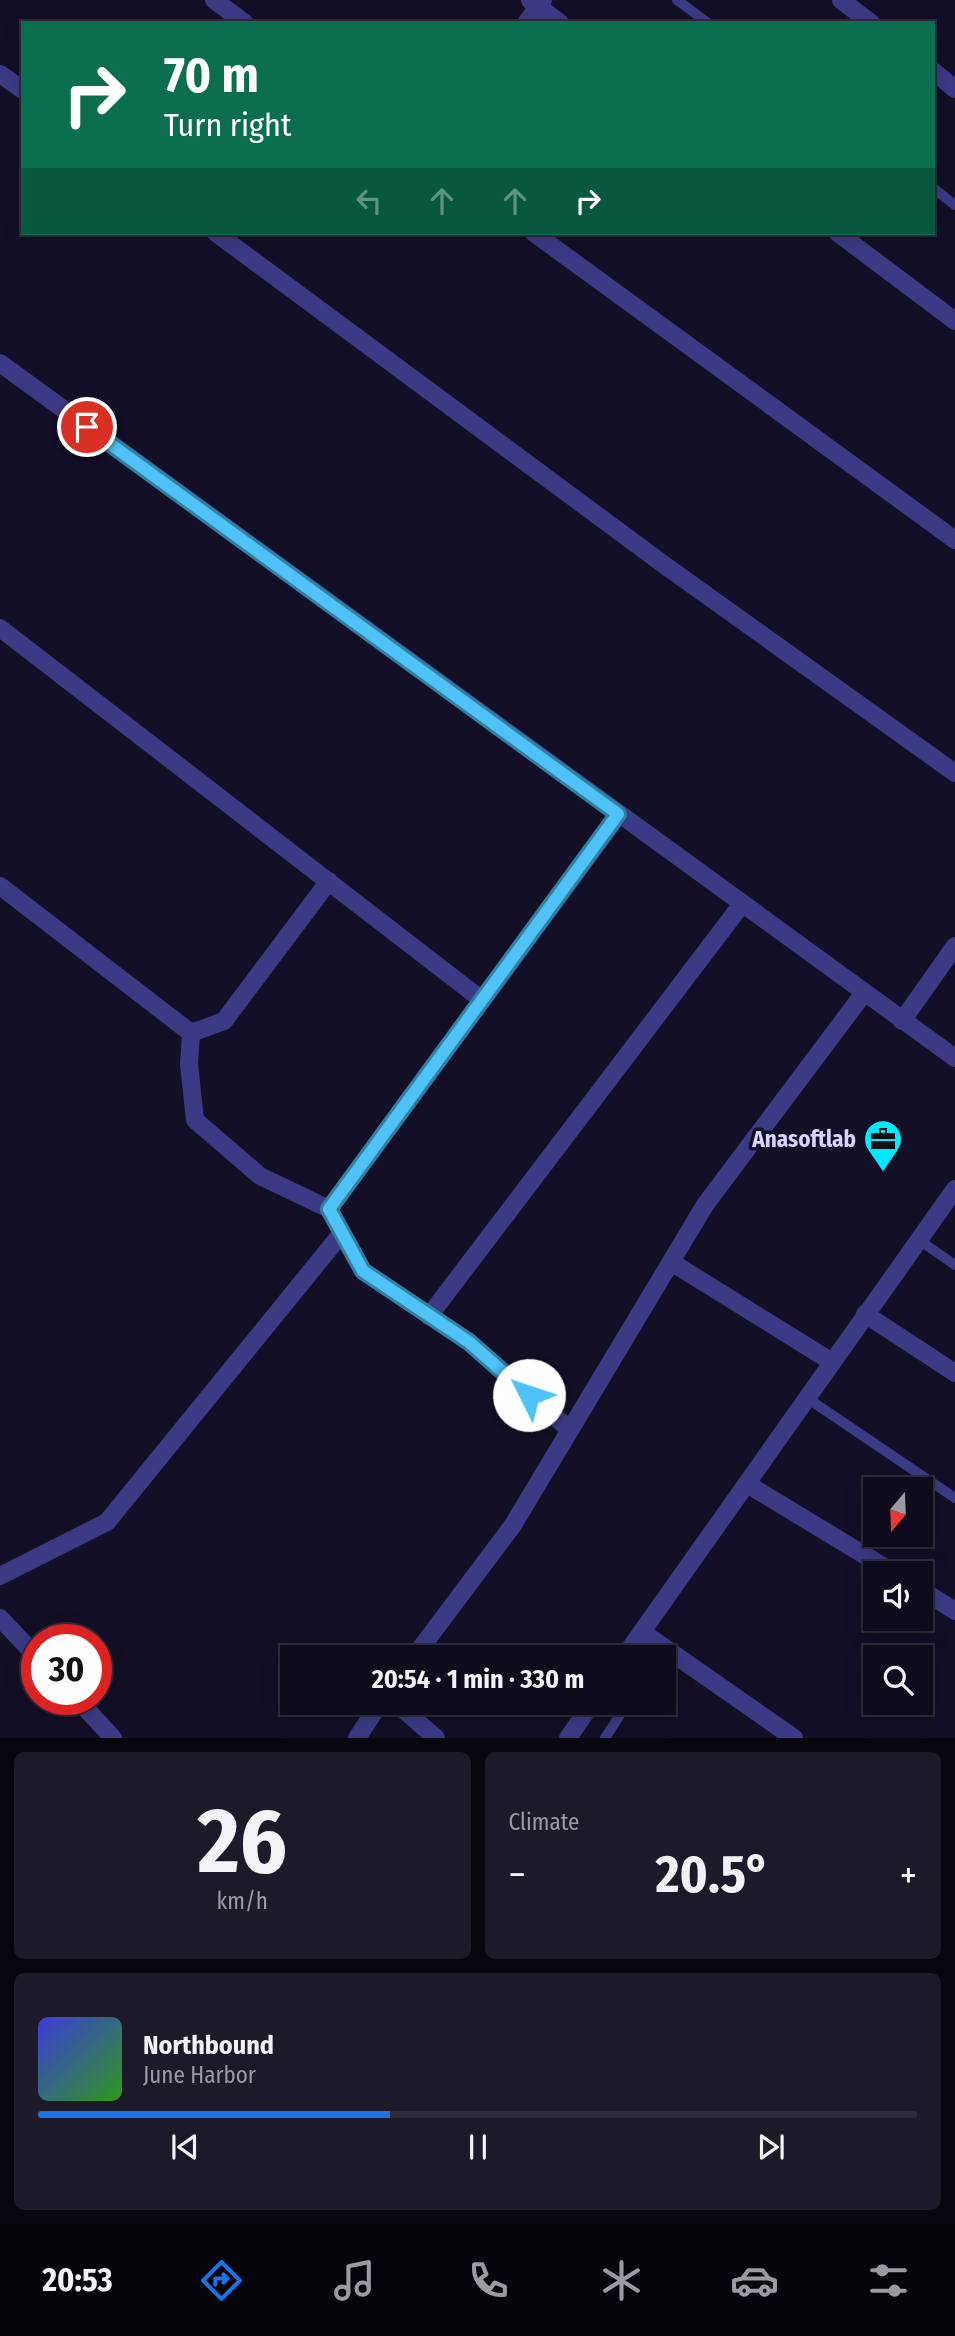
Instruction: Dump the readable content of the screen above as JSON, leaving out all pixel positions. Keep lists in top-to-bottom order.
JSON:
{
  "places": {
    "office": ["Anasoftlab"]
  },
  "north": "bottom",
  "page": {
    "turn": ["70 m", "Turn right"],
    "limit": "30",
    "trip": "20:54 · 1 min · 330 m",
    "tile": [
      ["26", "km/h"],
      "Climate"
    ],
    "heat": ["−", "20.5°", "+"],
    "song": ["Northbound", "June Harbor"],
    "tabs": "20:53"
  }
}
